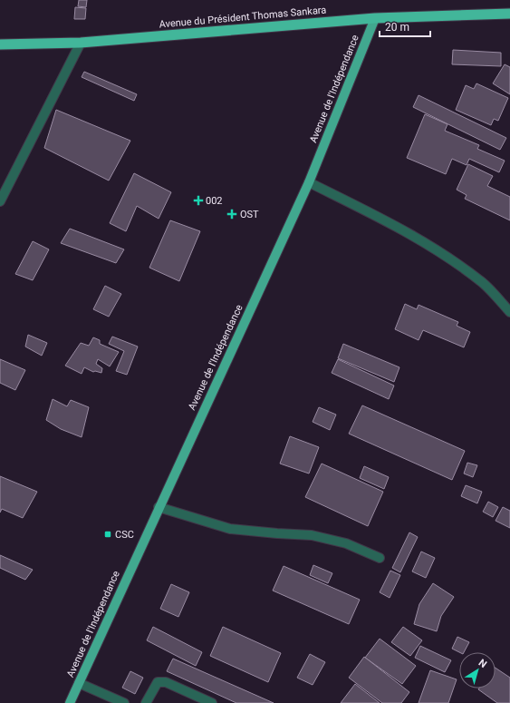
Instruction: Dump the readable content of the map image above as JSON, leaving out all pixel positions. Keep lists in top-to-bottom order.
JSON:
{
  "streets": {
    "highway": ["Avenue du Président Thomas Sankara"],
    "main road": ["Avenue de l'Indépendance"]
  },
  "crossings": [
    ["Avenue du Président Thomas Sankara", "Avenue de l'Indépendance"]
  ],
  "places": {
    "health": ["002", "OST"],
    "transit": ["CSC"]
  },
  "scale_bar": "20 m",
  "north": "top right"
}
